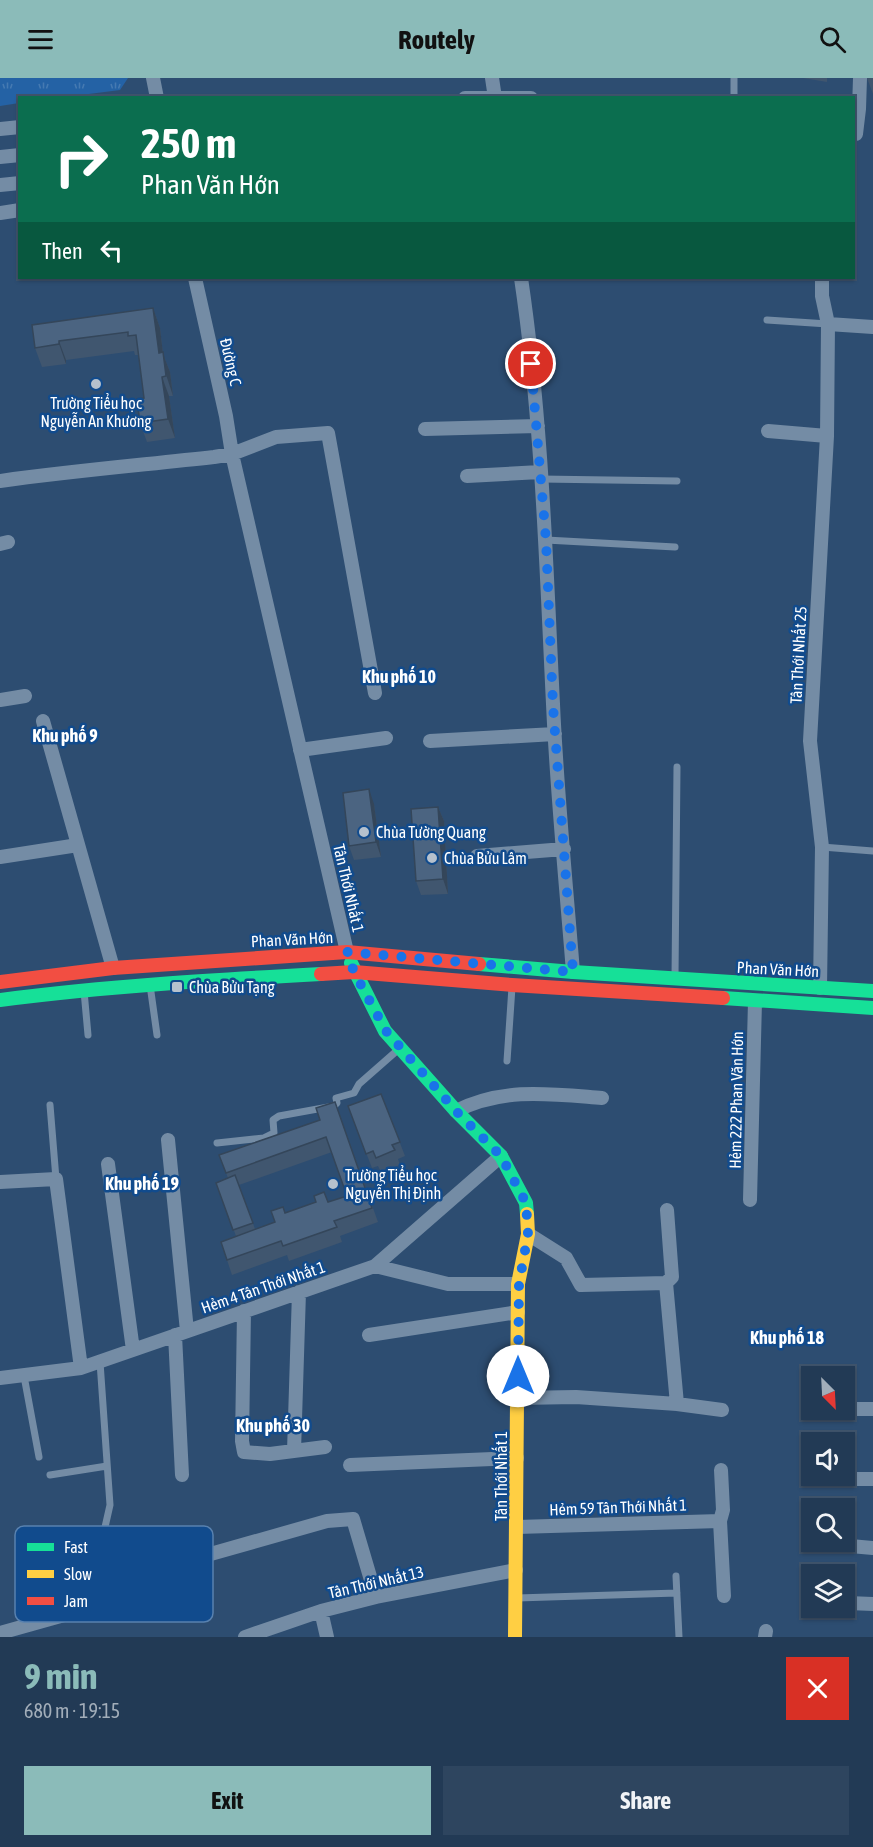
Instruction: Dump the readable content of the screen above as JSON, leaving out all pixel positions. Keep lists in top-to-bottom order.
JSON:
{
  "streets": {
    "main road": ["Tân Thới Nhất 1", "Phan Văn Hớn"],
    "street": [
      "Đường C",
      "Tân Thới Nhất 25",
      "Hẻm 222 Phan Văn Hớn",
      "Hẻm 4 Tân Thới Nhất 1",
      "Hẻm 59 Tân Thới Nhất 1",
      "Tân Thới Nhất 13"
    ]
  },
  "crossings": [
    ["Đường C", "Tân Thới Nhất 1"],
    ["Tân Thới Nhất 25", "Phan Văn Hớn"],
    ["Tân Thới Nhất 1", "Phan Văn Hớn"],
    ["Tân Thới Nhất 1", "Hẻm 4 Tân Thới Nhất 1"],
    ["Tân Thới Nhất 1", "Hẻm 59 Tân Thới Nhất 1"],
    ["Tân Thới Nhất 1", "Tân Thới Nhất 13"],
    ["Phan Văn Hớn", "Hẻm 222 Phan Văn Hớn"]
  ],
  "districts": [
    "Khu phố 10",
    "Khu phố 9",
    "Khu phố 19",
    "Khu phố 18",
    "Khu phố 30"
  ],
  "places": {
    "other": [
      "Trường Tiểu học Nguyễn An Khương",
      "Chùa Tường Quang",
      "Chùa Bửu Lâm",
      "Trường Tiểu học Nguyễn Thị Định"
    ],
    "transit": ["Chùa Bửu Tạng"]
  },
  "legend": ["Fast", "Slow", "Jam"],
  "north": "bottom right",
  "page": {
    "header": "Routely",
    "turn": ["250 m", "Phan Văn Hớn"],
    "then": "Then",
    "heading": ["9 min", "680 m · 19:15"],
    "buttons": ["Exit", "Share"]
  }
}
